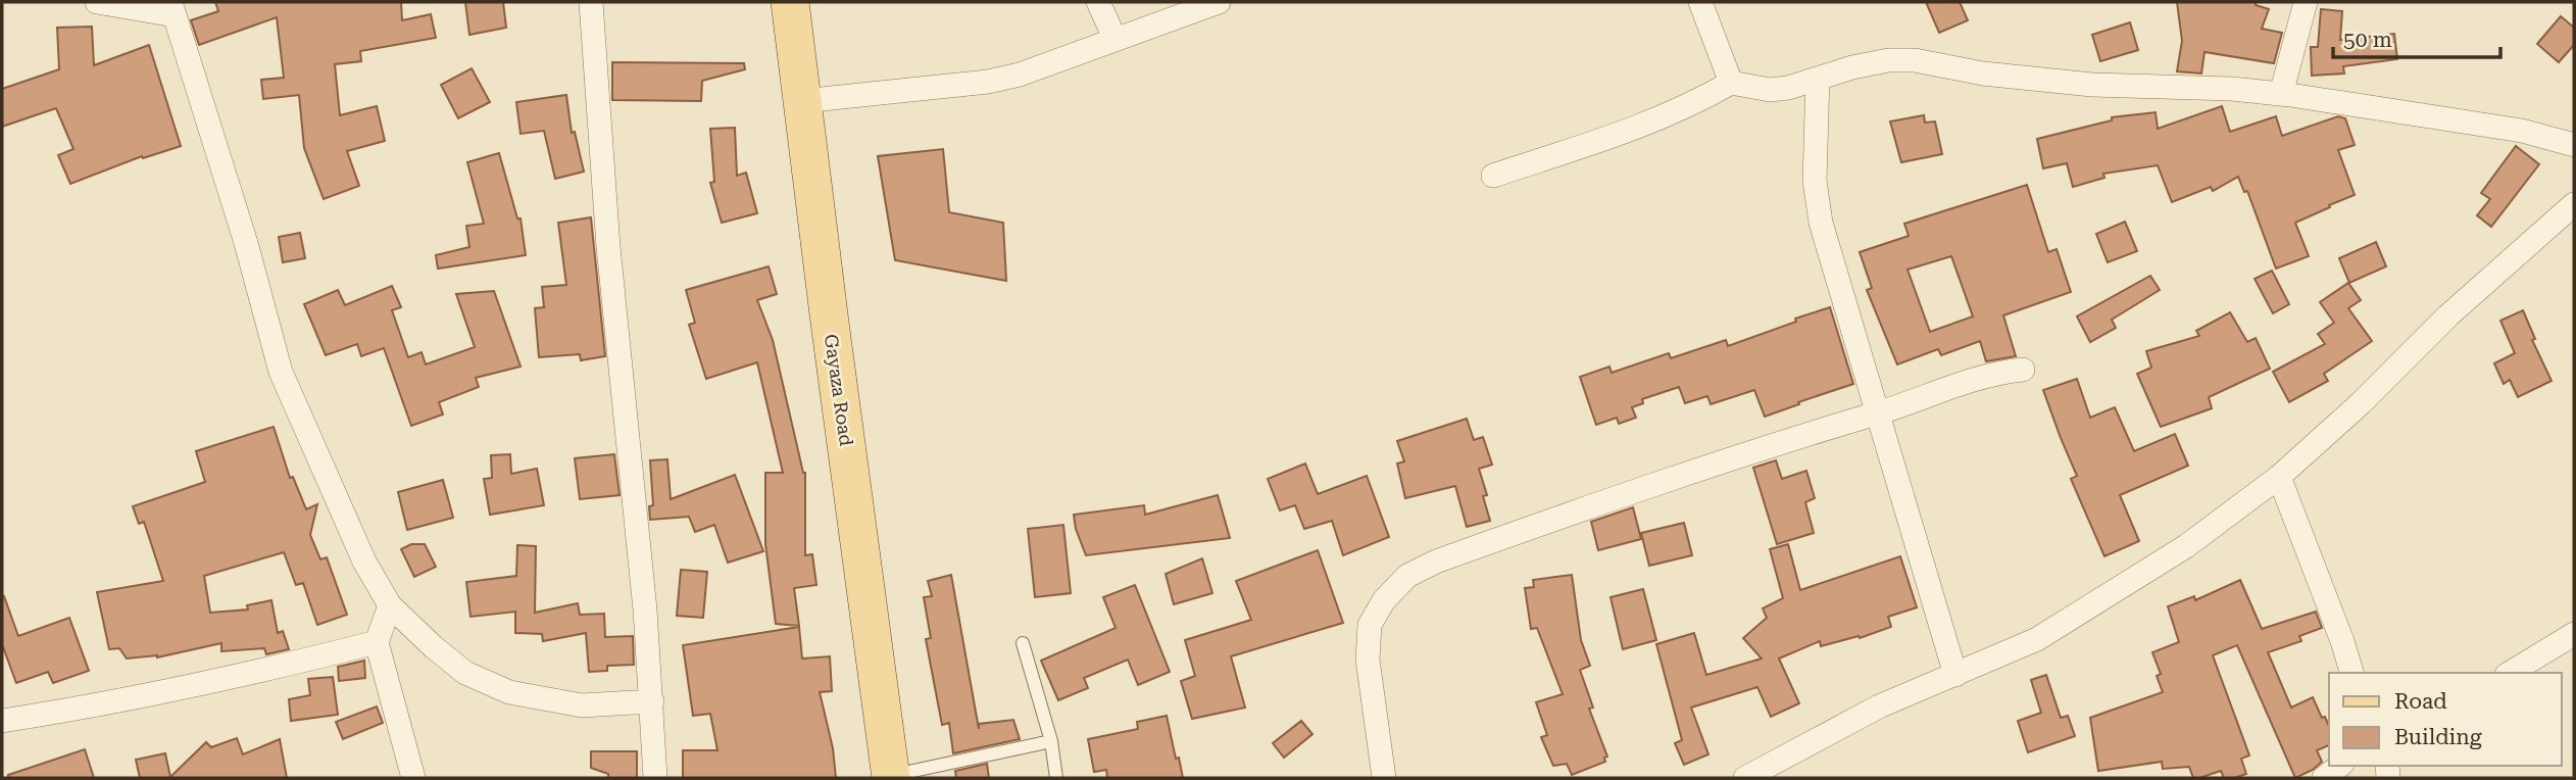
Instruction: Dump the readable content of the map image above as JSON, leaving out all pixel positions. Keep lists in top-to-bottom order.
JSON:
{
  "streets": {
    "main road": ["Gayaza Road"]
  },
  "legend": ["Road", "Building"],
  "scale_bar": "50 m"
}
